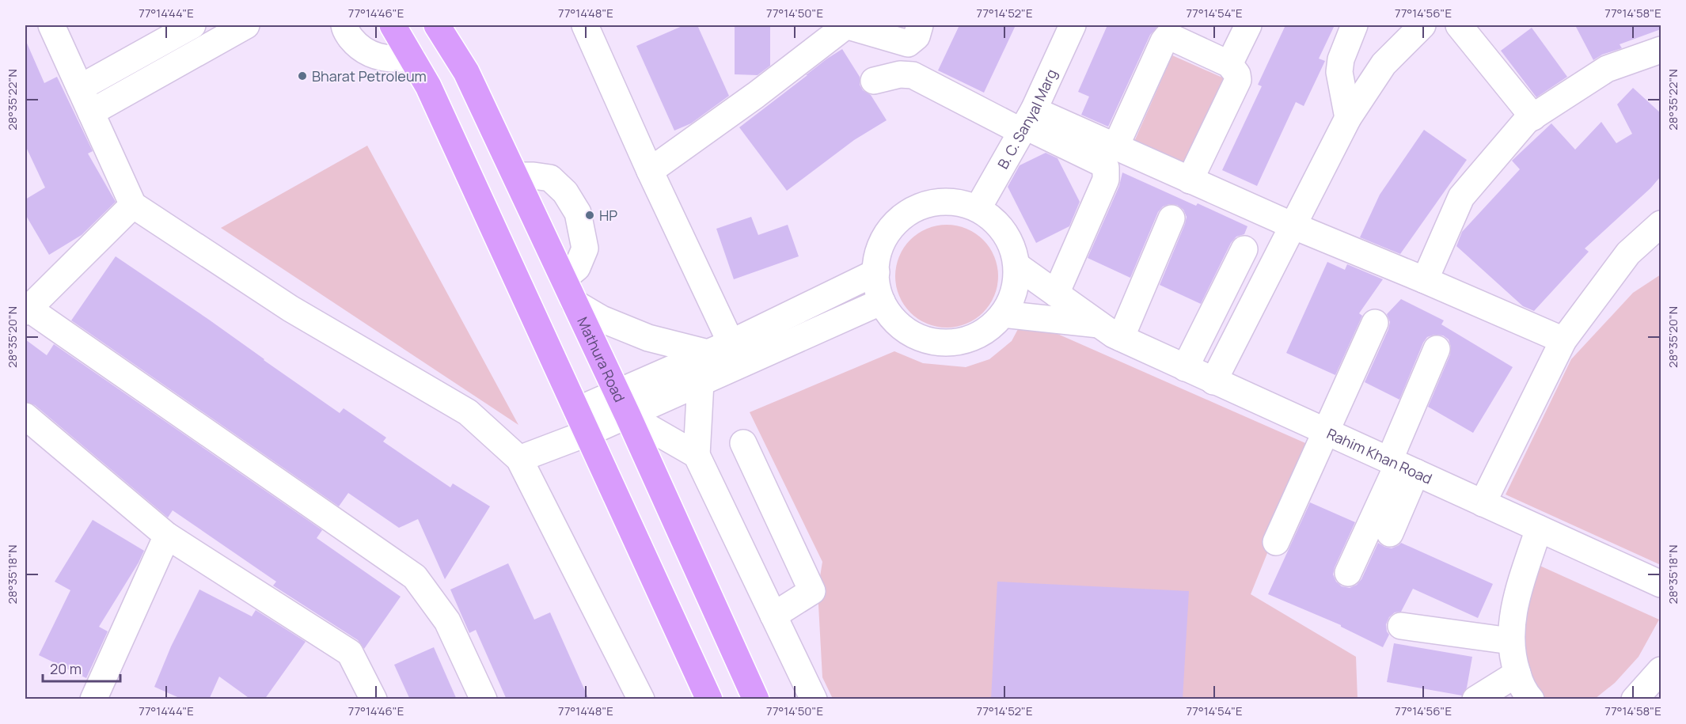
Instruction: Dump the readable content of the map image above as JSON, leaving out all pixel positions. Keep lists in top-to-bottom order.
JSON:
{
  "streets": {
    "main road": ["Mathura Road"],
    "street": ["B. C. Sanyal Marg", "Rahim Khan Road"]
  },
  "crossings": [
    ["B. C. Sanyal Marg", "Rahim Khan Road"]
  ],
  "places": ["Bharat Petroleum", "HP"],
  "scale_bar": "20 m",
  "coordinates": [
    "77°14'44\"E",
    "77°14'46\"E",
    "77°14'48\"E",
    "77°14'50\"E",
    "77°14'52\"E",
    "77°14'54\"E",
    "77°14'56\"E",
    "77°14'58\"E",
    "28°35'22\"N",
    "28°35'20\"N",
    "28°35'18\"N"
  ]
}
